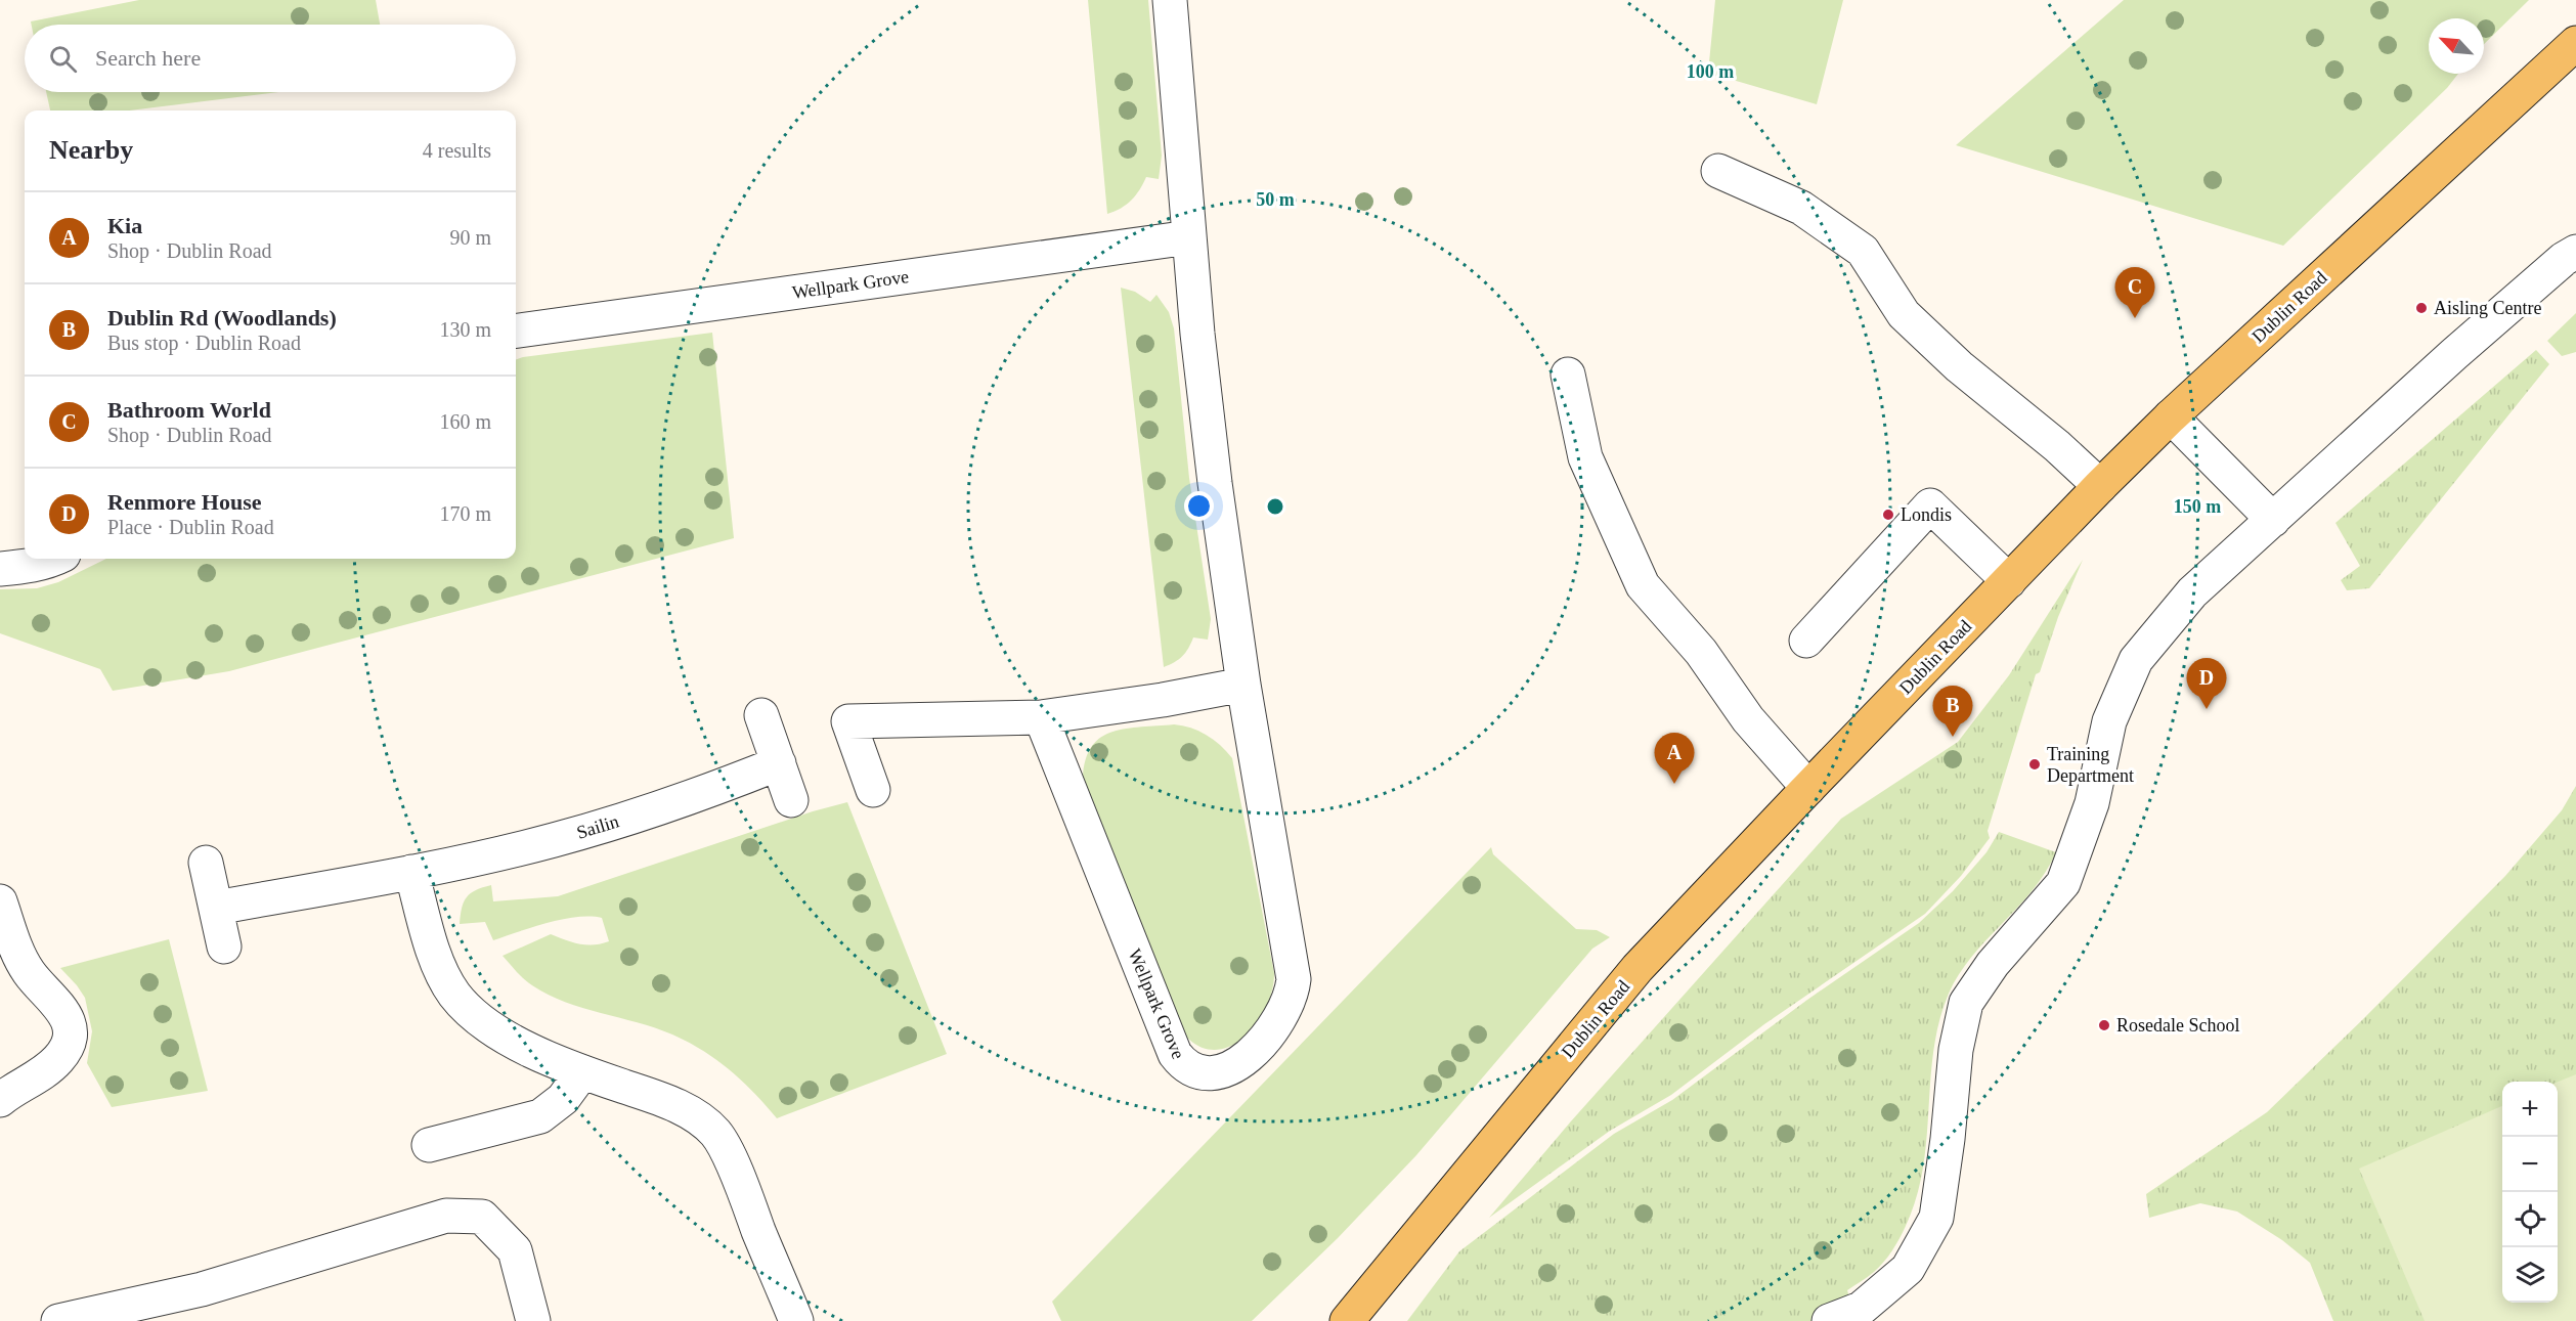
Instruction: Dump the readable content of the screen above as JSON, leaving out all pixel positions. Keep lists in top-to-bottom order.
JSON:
{
  "streets": {
    "main road": ["Dublin Road"],
    "street": ["Wellpark Grove", "Sailin"]
  },
  "places": [
    "Aisling Centre",
    "Londis",
    "Training Department",
    "Rosedale School"
  ],
  "north": "top left",
  "page": {
    "search": "Search here",
    "heading": ["Nearby", "4 results"],
    "list": [
      {
        "mark": "A",
        "name": "Kia",
        "note": "Shop · Dublin Road",
        "value": "90 m"
      },
      {
        "mark": "B",
        "name": "Dublin Rd (Woodlands)",
        "note": "Bus stop · Dublin Road",
        "value": "130 m"
      },
      {
        "mark": "C",
        "name": "Bathroom World",
        "note": "Shop · Dublin Road",
        "value": "160 m"
      },
      {
        "mark": "D",
        "name": "Renmore House",
        "note": "Place · Dublin Road",
        "value": "170 m"
      }
    ],
    "pins": [
      "C",
      "D",
      "B",
      "A"
    ],
    "map_buttons": ["+", "−"]
  },
  "rings": ["100 m", "50 m", "150 m"]
}
